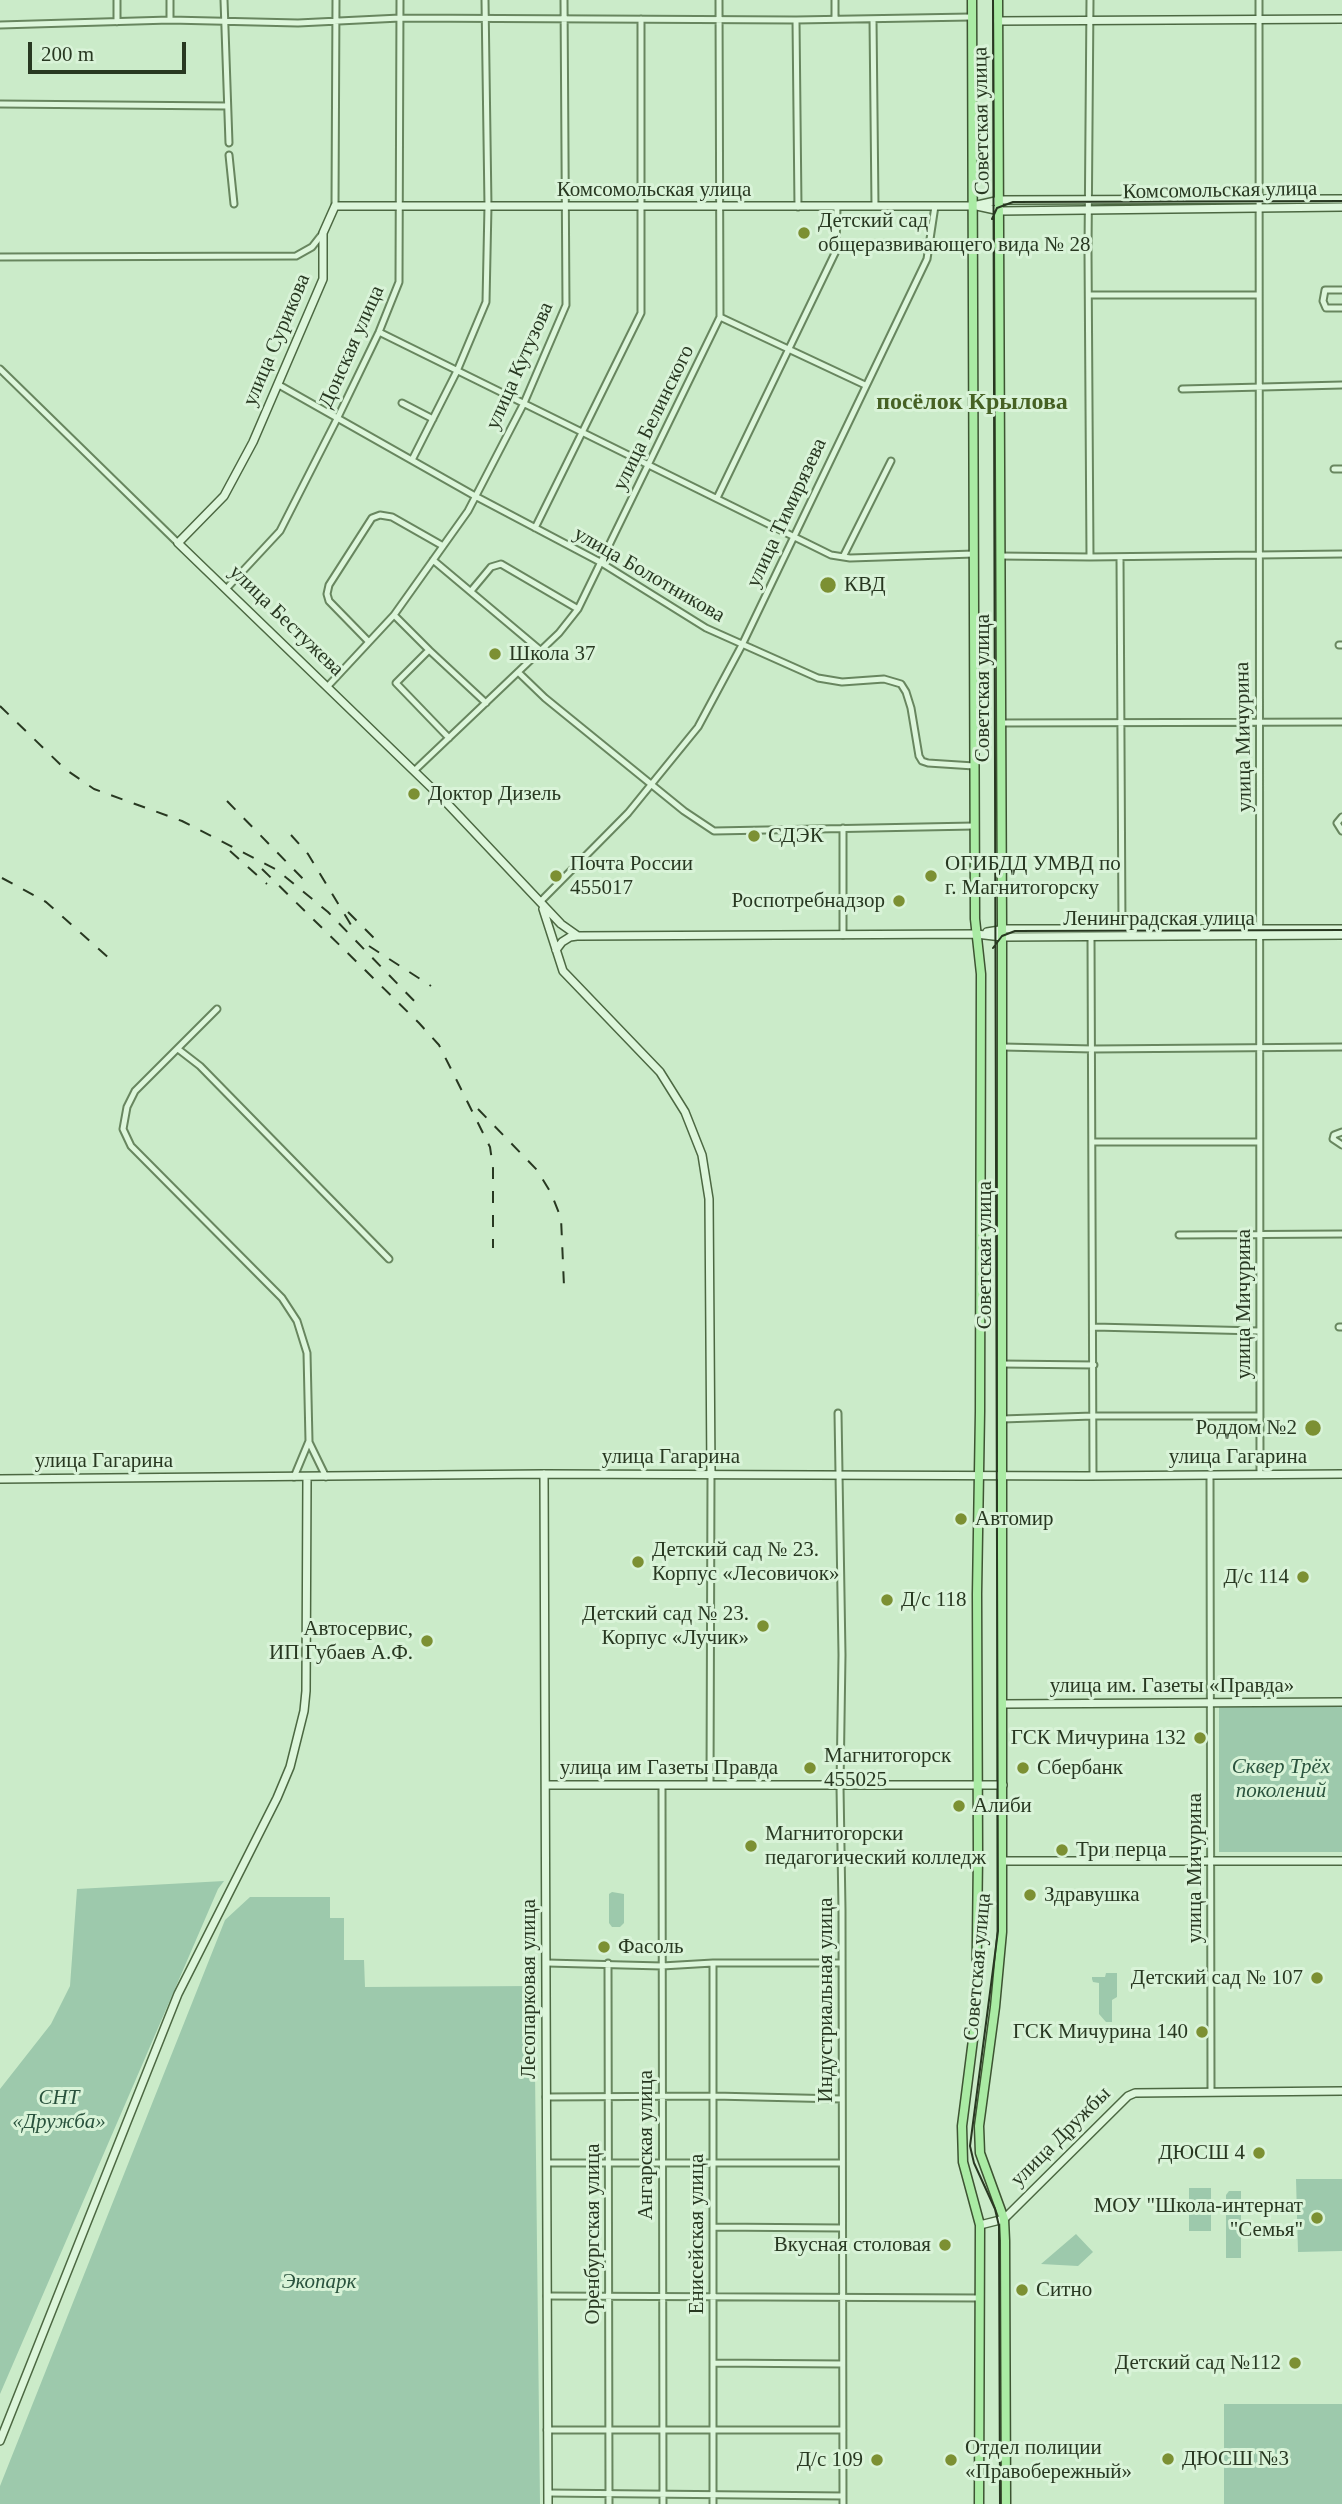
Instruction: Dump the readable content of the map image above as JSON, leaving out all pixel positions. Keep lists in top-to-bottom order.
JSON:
{
  "streets": {
    "main road": [
      "Советская улица",
      "Комсомольская улица",
      "улица Сурикова",
      "улица Бестужева",
      "Ленинградская улица",
      "улица Гагарина",
      "улица им. Газеты «Правда»",
      "улица им Газеты Правда",
      "Лесопарковая улица",
      "улица Дружбы"
    ],
    "street": [
      "Донская улица",
      "улица Кутузова",
      "улица Белинского",
      "улица Тимирязева",
      "улица Болотникова",
      "улица Мичурина",
      "Индустриальная улица",
      "Ангарская улица",
      "Оренбургская улица",
      "Енисейская улица"
    ]
  },
  "crossings": [
    ["Советская улица", "Комсомольская улица"],
    ["Советская улица", "улица Болотникова"],
    ["Советская улица", "Ленинградская улица"],
    ["Советская улица", "улица Гагарина"],
    ["Советская улица", "улица им. Газеты «Правда»"],
    ["Советская улица", "улица им Газеты Правда"],
    ["Советская улица", "улица Дружбы"],
    ["Комсомольская улица", "улица Сурикова"],
    ["Комсомольская улица", "Донская улица"],
    ["Комсомольская улица", "улица Кутузова"],
    ["Комсомольская улица", "улица Белинского"],
    ["Комсомольская улица", "улица Тимирязева"],
    ["Комсомольская улица", "улица Мичурина"],
    ["улица Сурикова", "улица Болотникова"],
    ["улица Сурикова", "улица Бестужева"],
    ["Донская улица", "улица Болотникова"],
    ["Донская улица", "улица Бестужева"],
    ["улица Кутузова", "улица Болотникова"],
    ["улица Кутузова", "улица Бестужева"],
    ["улица Белинского", "улица Болотникова"],
    ["улица Белинского", "улица Бестужева"],
    ["улица Тимирязева", "улица Болотникова"],
    ["улица Тимирязева", "улица Бестужева"],
    ["улица Мичурина", "Ленинградская улица"],
    ["улица Мичурина", "улица Гагарина"],
    ["улица Мичурина", "улица им. Газеты «Правда»"],
    ["улица Мичурина", "улица Дружбы"],
    ["улица Гагарина", "Лесопарковая улица"],
    ["улица Гагарина", "Индустриальная улица"],
    ["улица им Газеты Правда", "Лесопарковая улица"],
    ["улица им Газеты Правда", "Индустриальная улица"],
    ["улица им Газеты Правда", "Ангарская улица"]
  ],
  "districts": ["посёлок Крылова"],
  "parks": ["Сквер Трёх поколений", "СНТ «Дружба»", "Экопарк"],
  "places": [
    "Детский сад общеразвивающего вида № 28",
    "КВД",
    "Школа 37",
    "Доктор Дизель",
    "СДЭК",
    "Почта России 455017",
    "ОГИБДД УМВД по г. Магнитогорску",
    "Роспотребнадзор",
    "Роддом №2",
    "Автомир",
    "Детский сад № 23. Корпус «Лесовичок»",
    "Д/с 114",
    "Д/с 118",
    "Детский сад № 23. Корпус «Лучик»",
    "Автосервис, ИП Губаев А.Ф.",
    "ГСК Мичурина 132",
    "Магнитогорск 455025",
    "Сбербанк",
    "Алиби",
    "Магнитогорски педагогический колледж",
    "Три перца",
    "Здравушка",
    "Фасоль",
    "Детский сад № 107",
    "ГСК Мичурина 140",
    "ДЮСШ 4",
    "МОУ \"Школа-интернат \"Семья\"",
    "Вкусная столовая",
    "Ситно",
    "Детский сад №112",
    "ДЮСШ №3",
    "Д/с 109",
    "Отдел полиции «Правобережный»"
  ],
  "scale_bar": "200 m"
}
